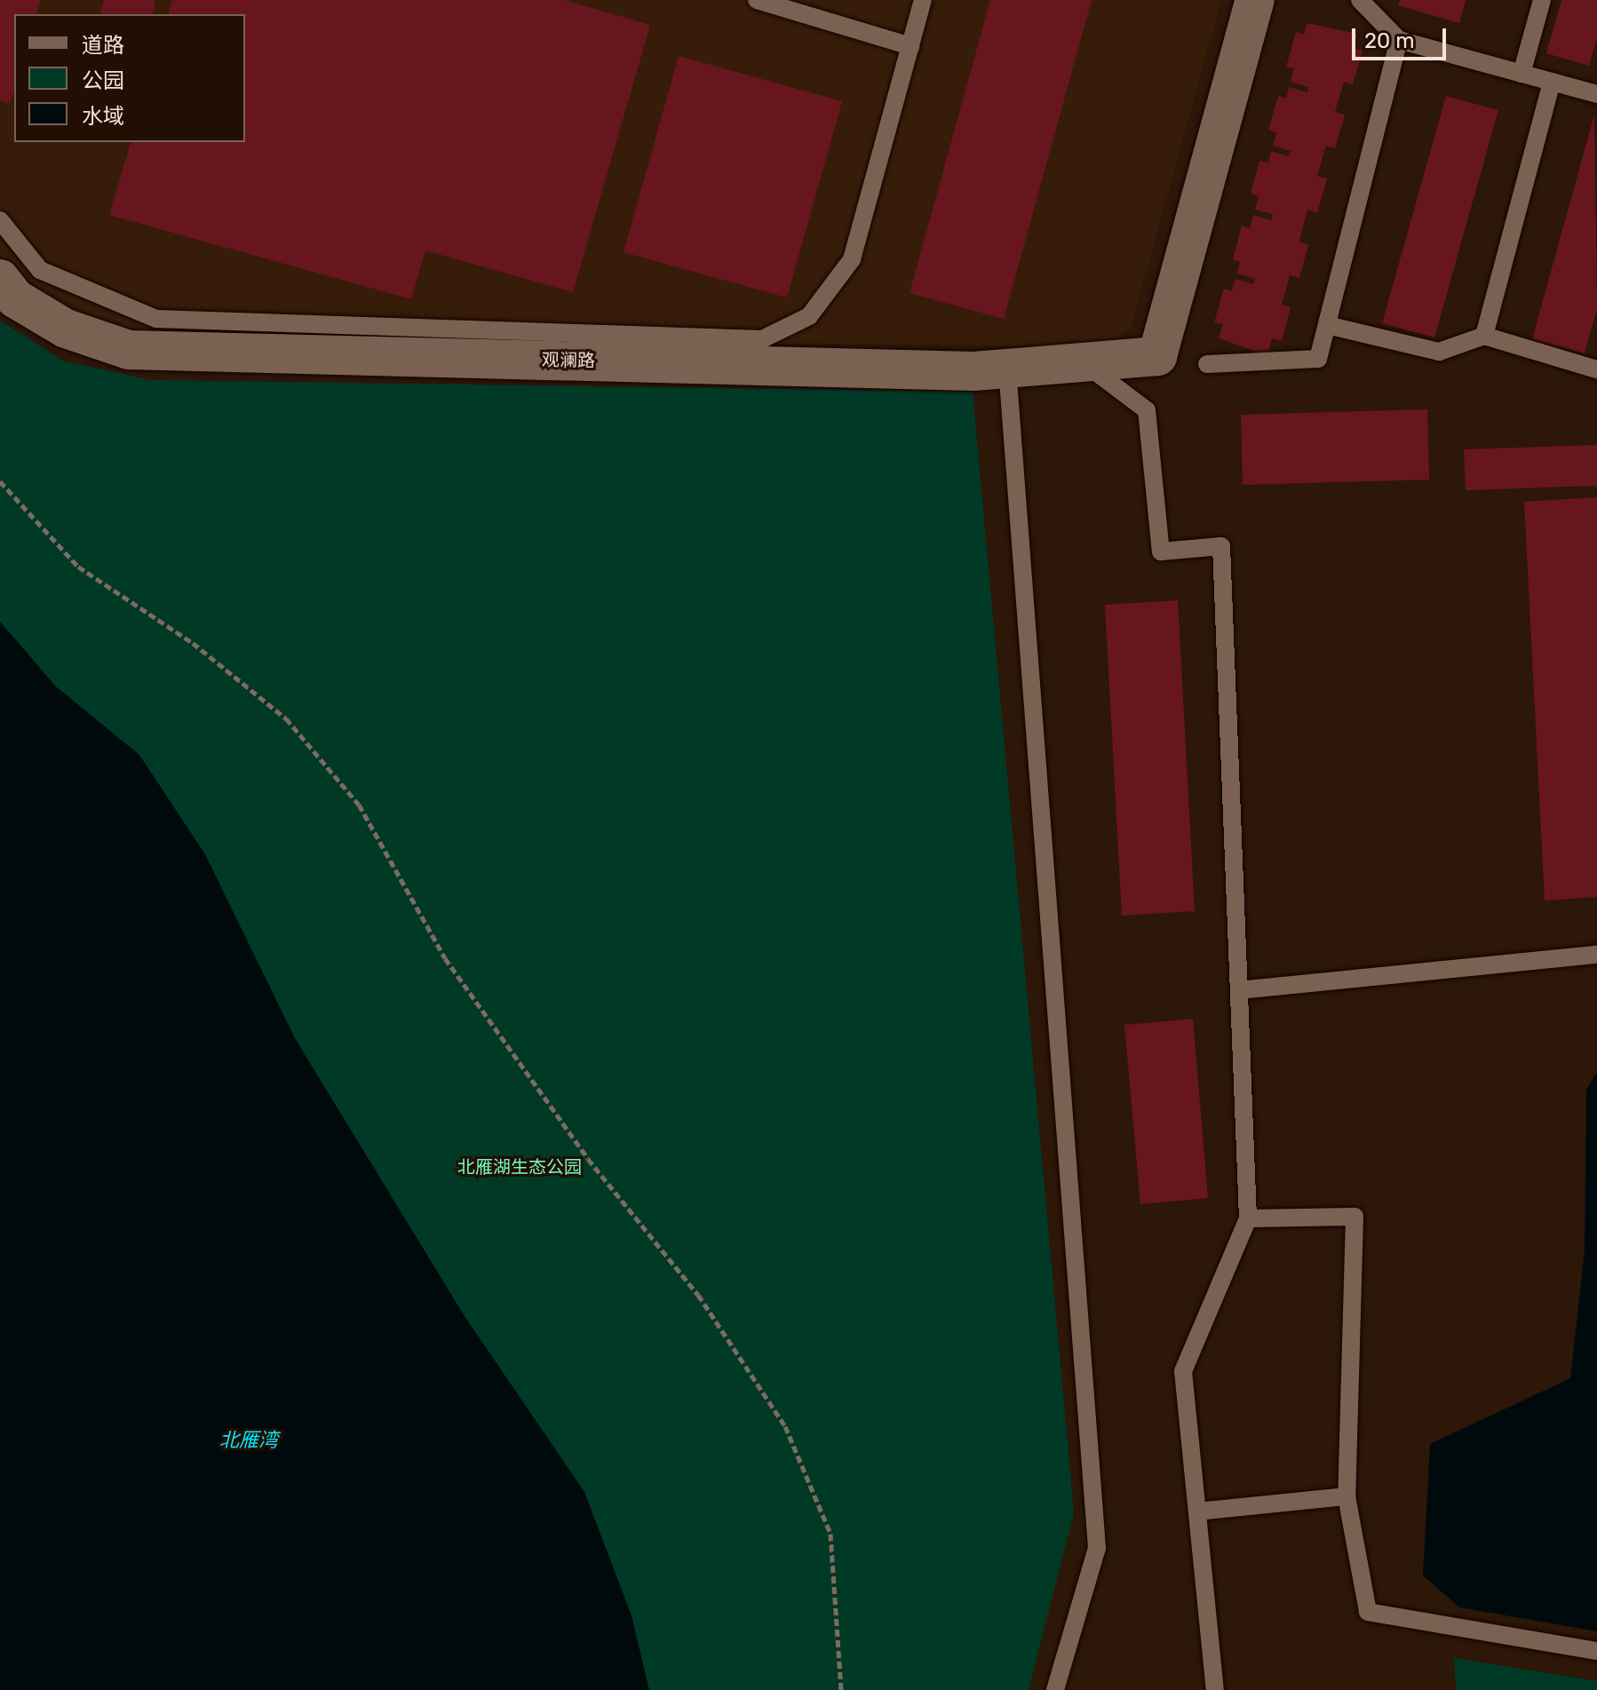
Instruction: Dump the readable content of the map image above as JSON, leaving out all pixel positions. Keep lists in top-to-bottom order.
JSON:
{
  "streets": {
    "street": ["观澜路"]
  },
  "water": ["北雁湾"],
  "parks": ["北雁湖生态公园"],
  "legend": ["道路", "公园", "水域"],
  "scale_bar": "20 m"
}
